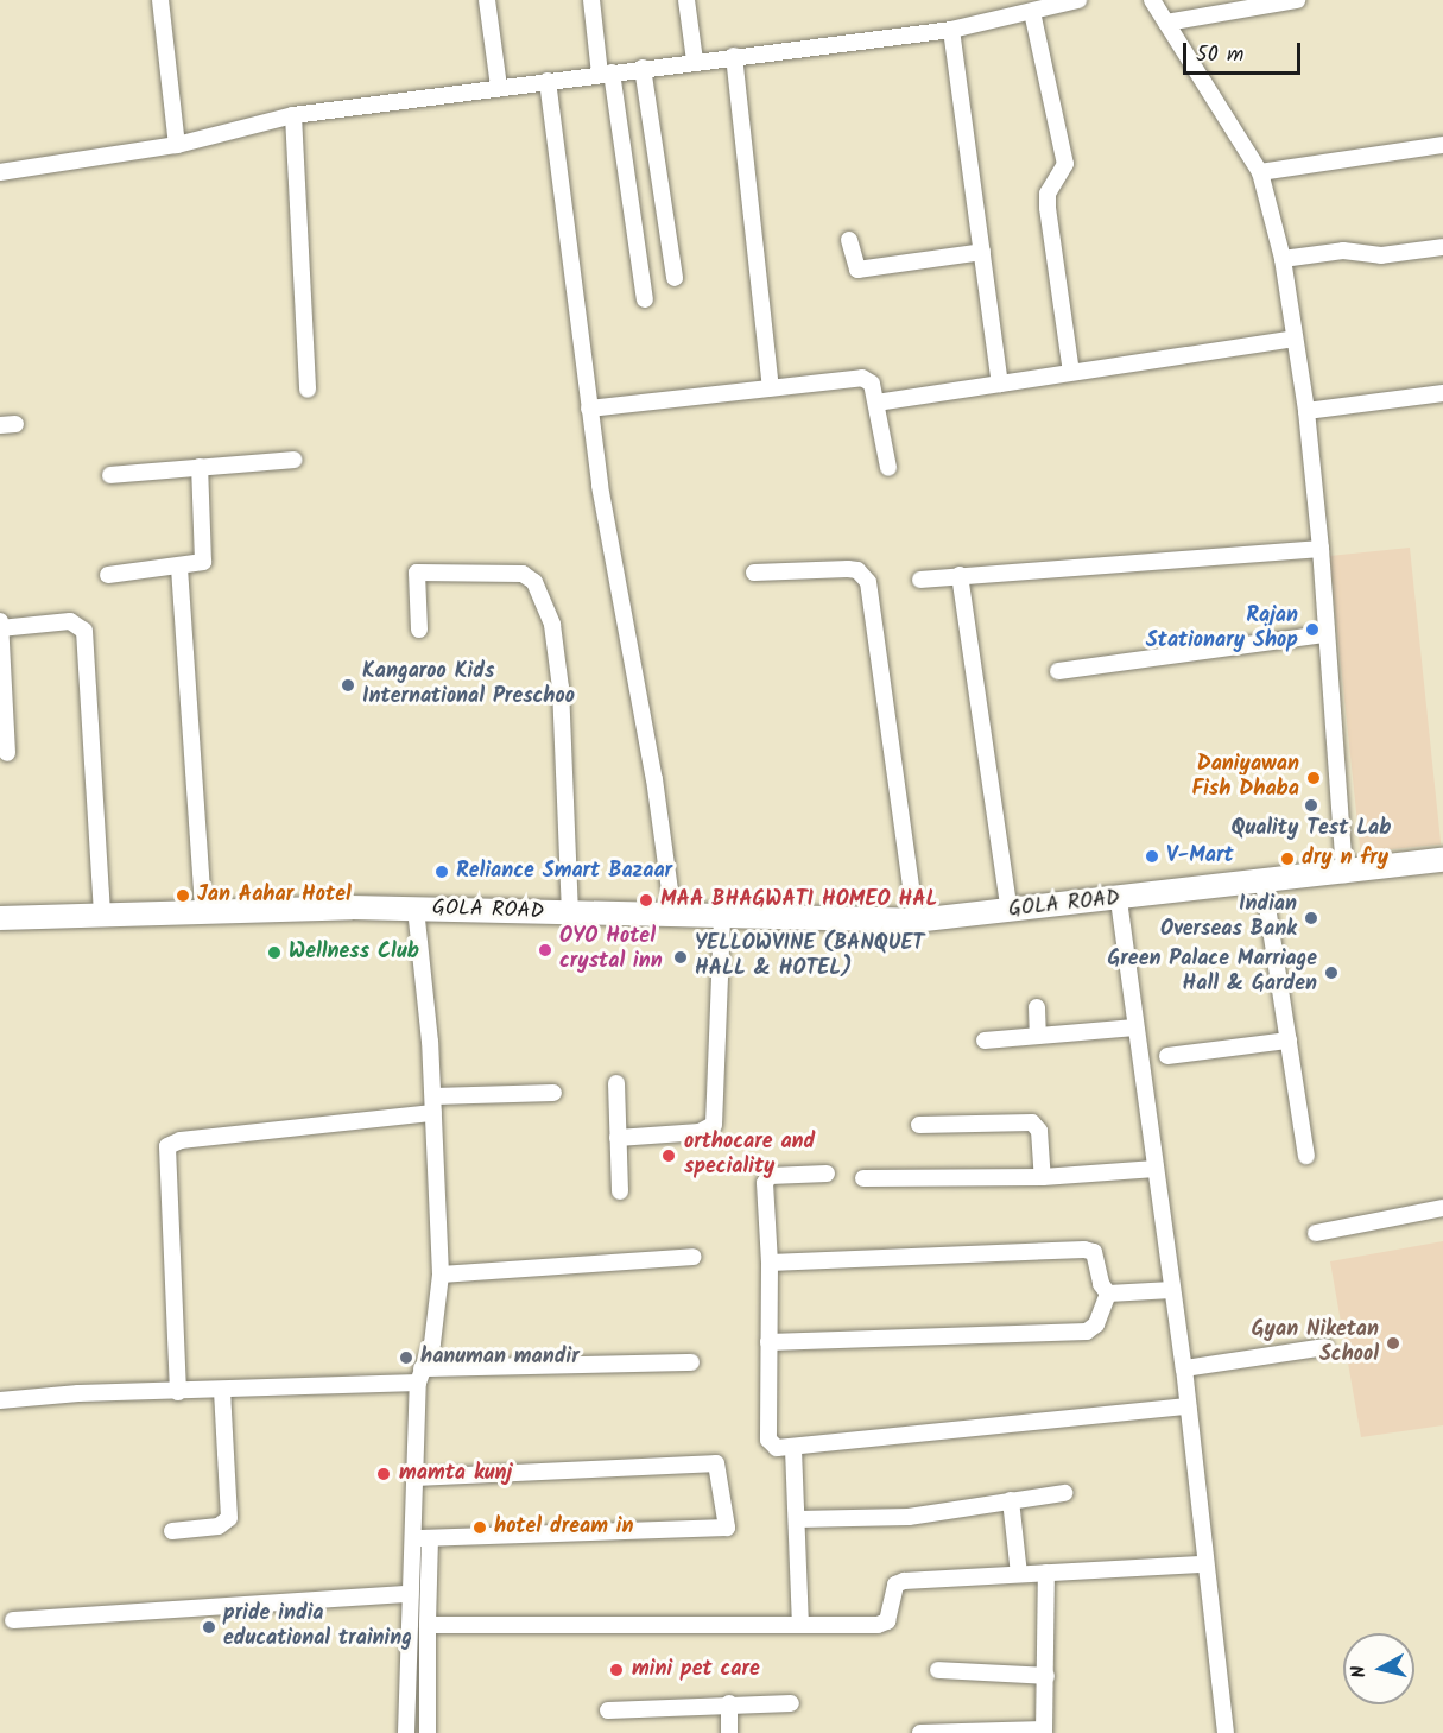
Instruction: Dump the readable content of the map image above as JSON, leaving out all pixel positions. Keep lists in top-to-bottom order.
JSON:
{
  "streets": {
    "street": ["GOLA ROAD"]
  },
  "places": [
    "Rajan Stationary Shop",
    "Kangaroo Kids International Preschoo",
    "Daniyawan Fish Dhaba",
    "Quality Test Lab",
    "V-Mart",
    "dry n fry",
    "Reliance Smart Bazaar",
    "Jan Aahar Hotel",
    "MAA BHAGWATI HOMEO HAL",
    "Indian Overseas Bank",
    "OYO Hotel crystal inn",
    "Wellness Club",
    "YELLOWVINE (BANQUET HALL & HOTEL)",
    "Green Palace Marriage Hall & Garden",
    "orthocare and speciality",
    "Gyan Niketan School",
    "hanuman mandir",
    "mamta kunj",
    "hotel dream in",
    "pride india educational training",
    "mini pet care"
  ],
  "scale_bar": "50 m",
  "north": "left"
}
